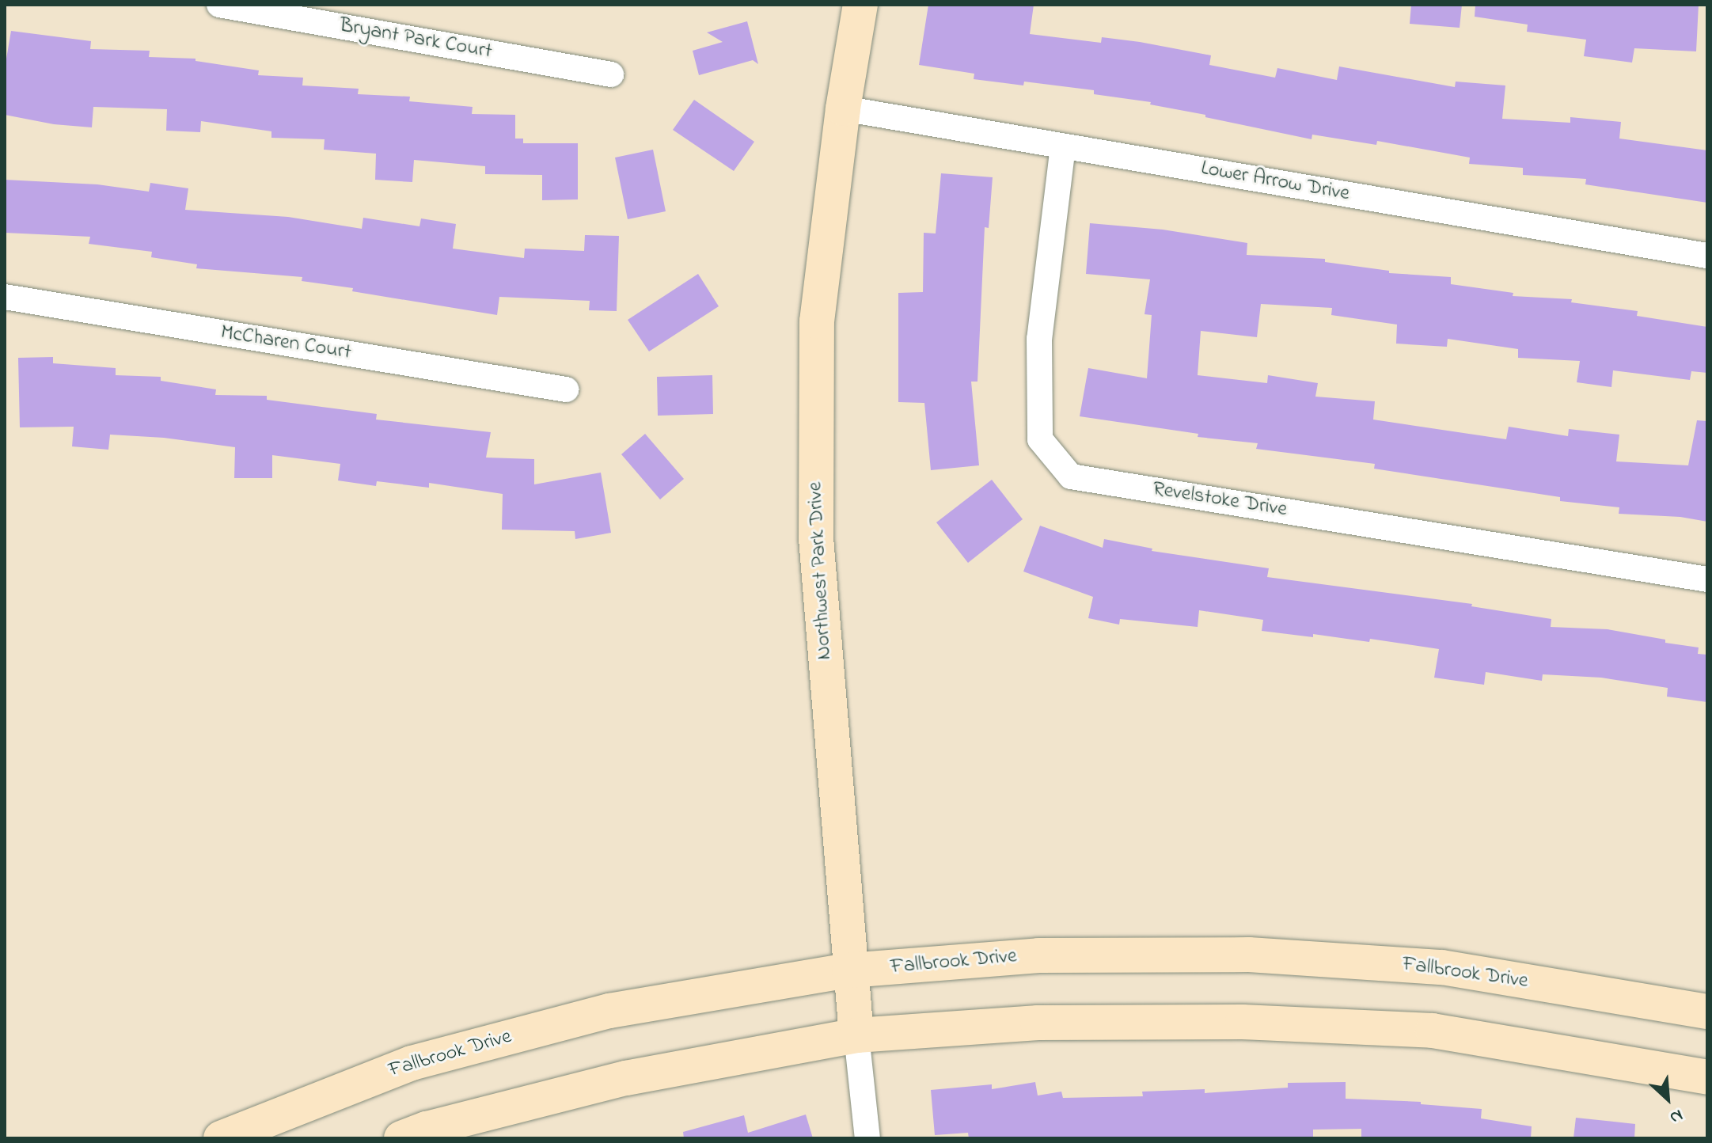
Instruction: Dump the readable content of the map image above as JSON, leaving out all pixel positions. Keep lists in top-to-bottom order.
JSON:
{
  "streets": {
    "main road": ["Northwest Park Drive", "Fallbrook Drive"],
    "street": [
      "Bryant Park Court",
      "Lower Arrow Drive",
      "McCharen Court",
      "Revelstoke Drive"
    ]
  },
  "crossings": [
    ["Lower Arrow Drive", "Revelstoke Drive"],
    ["Lower Arrow Drive", "Northwest Park Drive"],
    ["Northwest Park Drive", "Fallbrook Drive"]
  ],
  "north": "bottom right"
}
